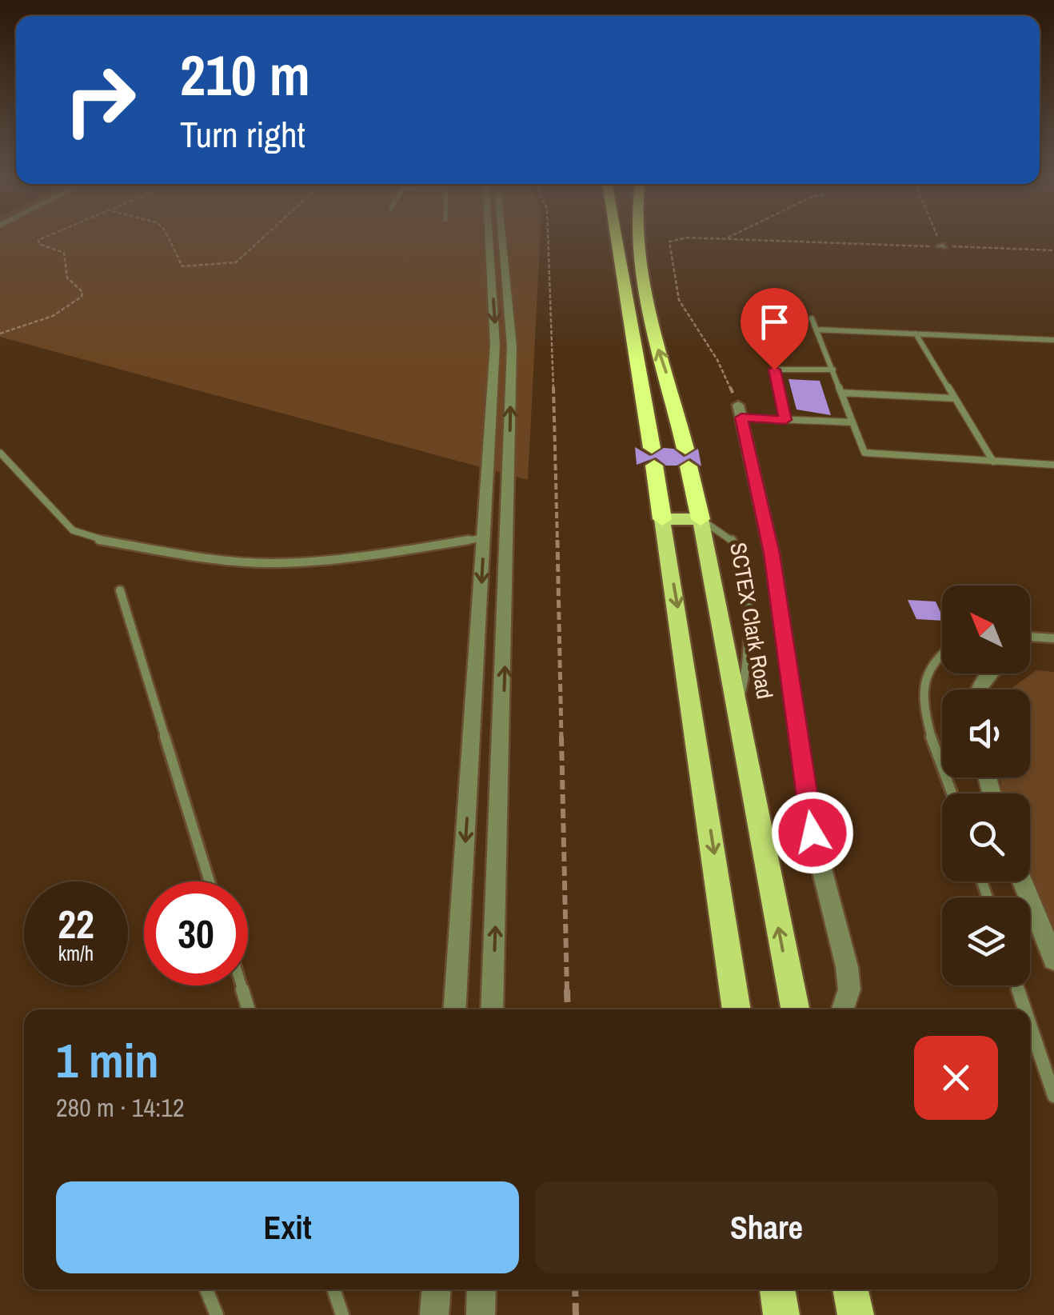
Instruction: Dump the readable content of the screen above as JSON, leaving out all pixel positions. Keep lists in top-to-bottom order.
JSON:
{
  "streets": {
    "main road": ["SCTEX Clark Road"]
  },
  "north": "top left",
  "page": {
    "turn": ["210 m", "Turn right"],
    "speed": "22 km/h",
    "limit": "30",
    "heading": ["1 min", "280 m · 14:12"],
    "buttons": ["Exit", "Share"]
  }
}
